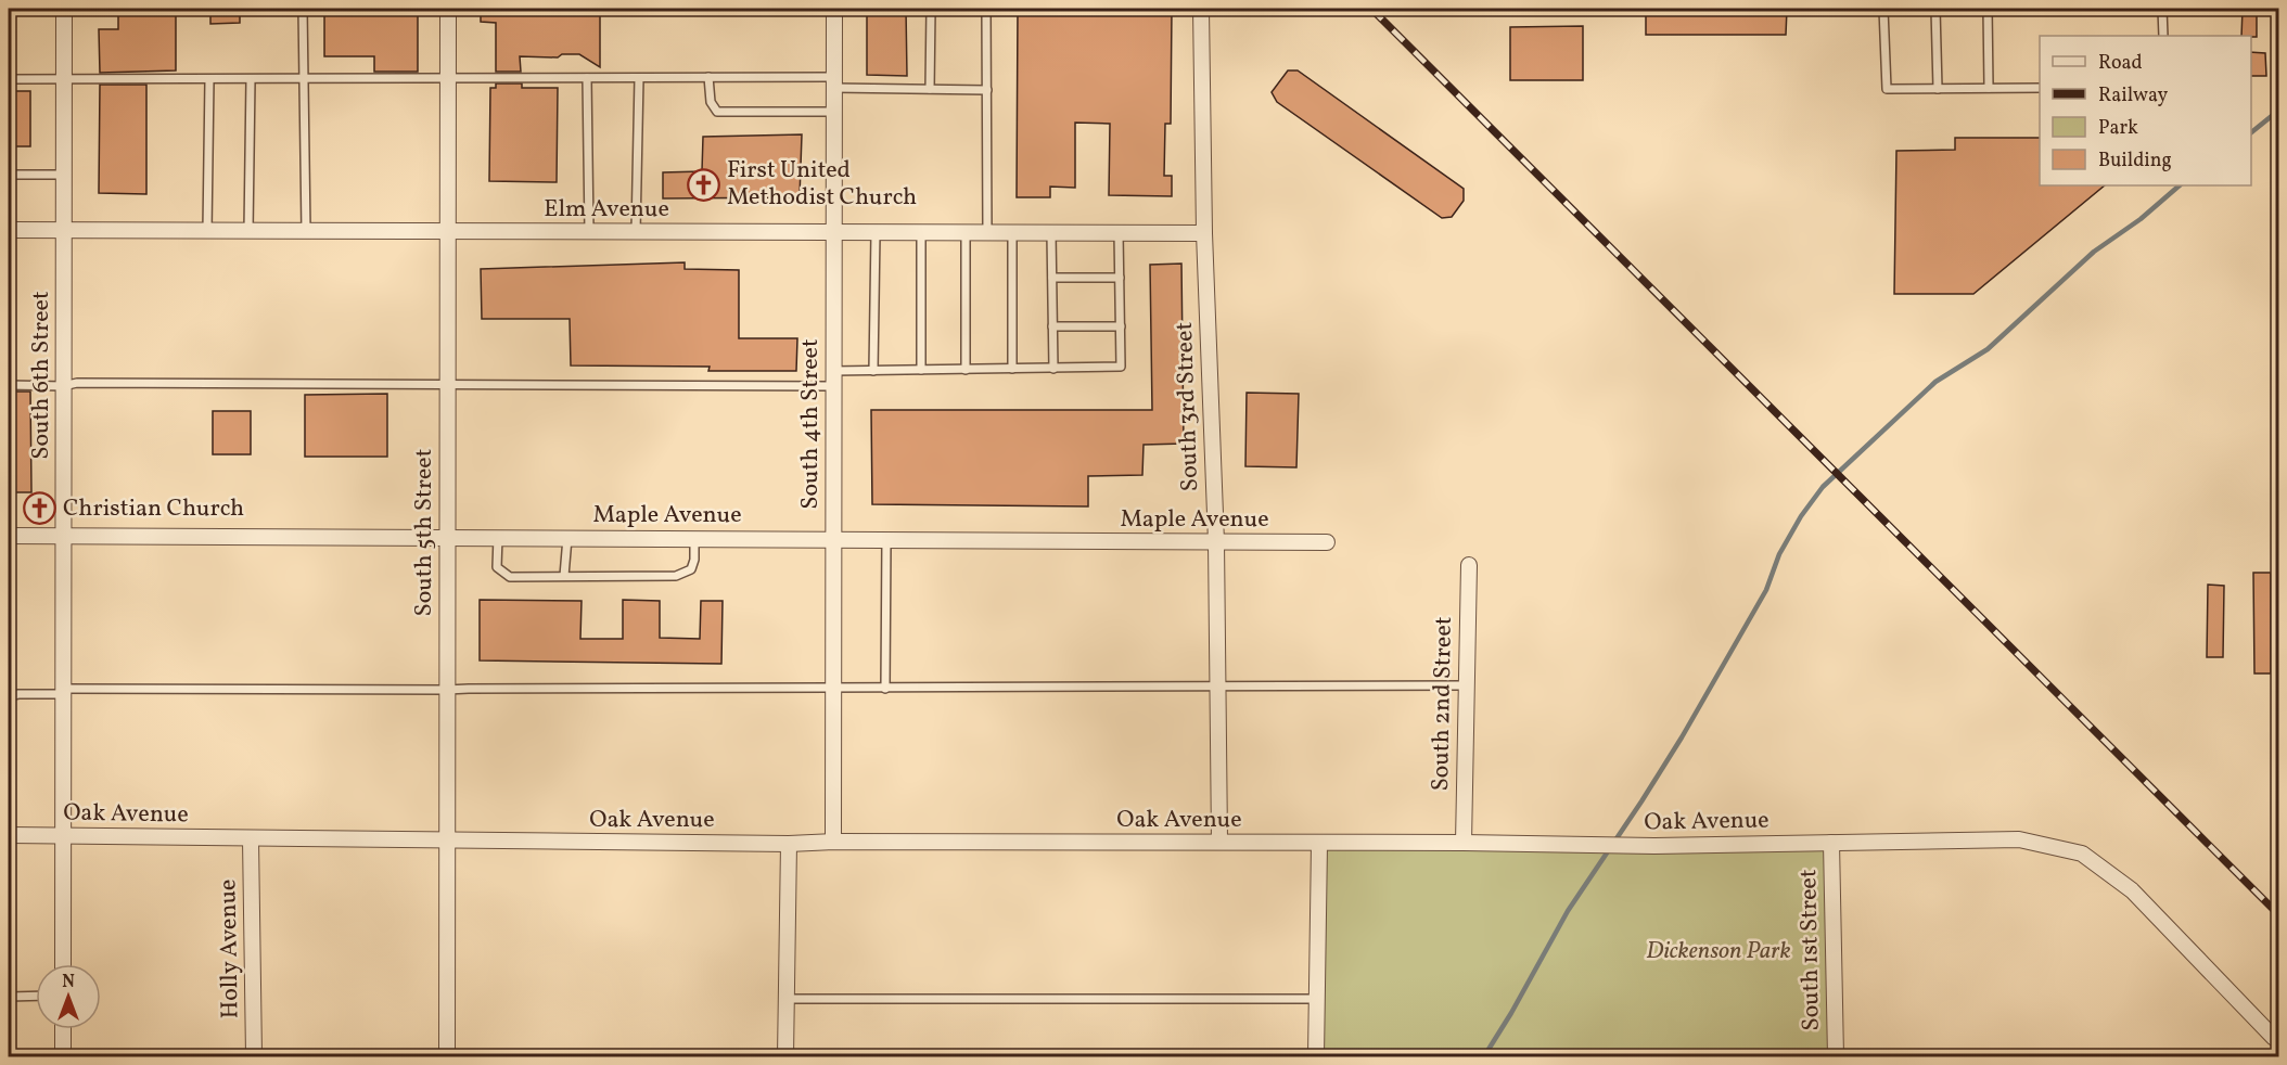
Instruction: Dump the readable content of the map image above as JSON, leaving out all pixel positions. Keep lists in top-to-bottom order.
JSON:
{
  "streets": {
    "street": [
      "Elm Avenue",
      "South 6th Street",
      "South 3rd Street",
      "South 4th Street",
      "Maple Avenue",
      "South 5th Street",
      "South 2nd Street",
      "Oak Avenue",
      "Holly Avenue",
      "South 1st Street"
    ]
  },
  "crossings": [
    ["Elm Avenue", "South 6th Street"],
    ["Elm Avenue", "South 3rd Street"],
    ["Elm Avenue", "South 4th Street"],
    ["Elm Avenue", "South 5th Street"],
    ["South 6th Street", "Maple Avenue"],
    ["South 6th Street", "Oak Avenue"],
    ["South 3rd Street", "Maple Avenue"],
    ["South 3rd Street", "Oak Avenue"],
    ["South 4th Street", "Maple Avenue"],
    ["South 4th Street", "Oak Avenue"],
    ["Maple Avenue", "South 5th Street"],
    ["South 5th Street", "Oak Avenue"],
    ["South 2nd Street", "Oak Avenue"],
    ["Oak Avenue", "Holly Avenue"],
    ["Oak Avenue", "South 1st Street"]
  ],
  "parks": ["Dickenson Park"],
  "places": {
    "church": ["First United Methodist Church", "Christian Church"]
  },
  "legend": [
    "Road",
    "Railway",
    "Park",
    "Building"
  ],
  "north": "top"
}
